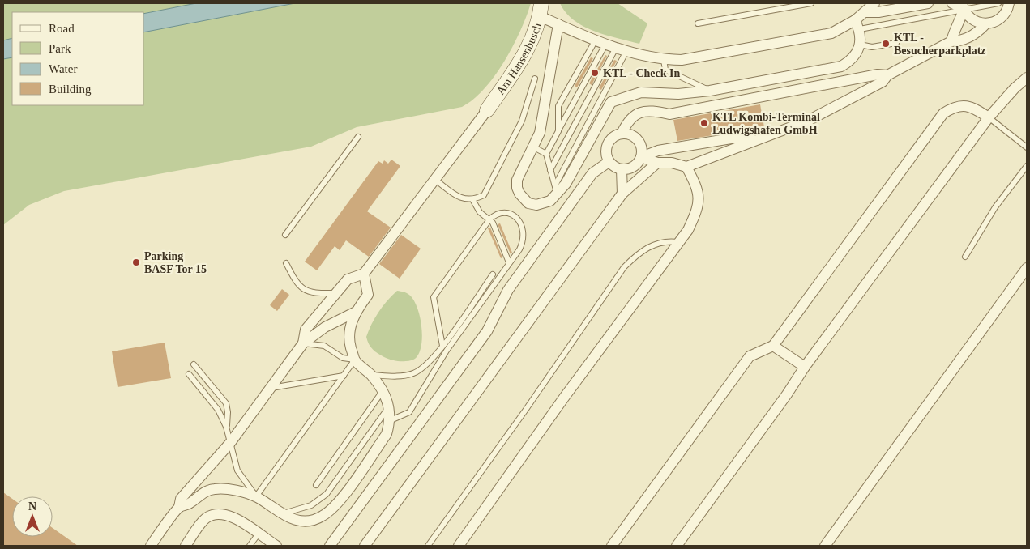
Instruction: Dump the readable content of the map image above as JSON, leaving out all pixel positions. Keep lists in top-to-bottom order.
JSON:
{
  "streets": {
    "street": ["Am Hansenbusch"]
  },
  "places": [
    "KTL - Besucherparkplatz",
    "KTL - Check In",
    "KTL Kombi-Terminal Ludwigshafen GmbH",
    "Parking BASF Tor 15"
  ],
  "legend": [
    "Road",
    "Park",
    "Water",
    "Building"
  ],
  "north": "top"
}
